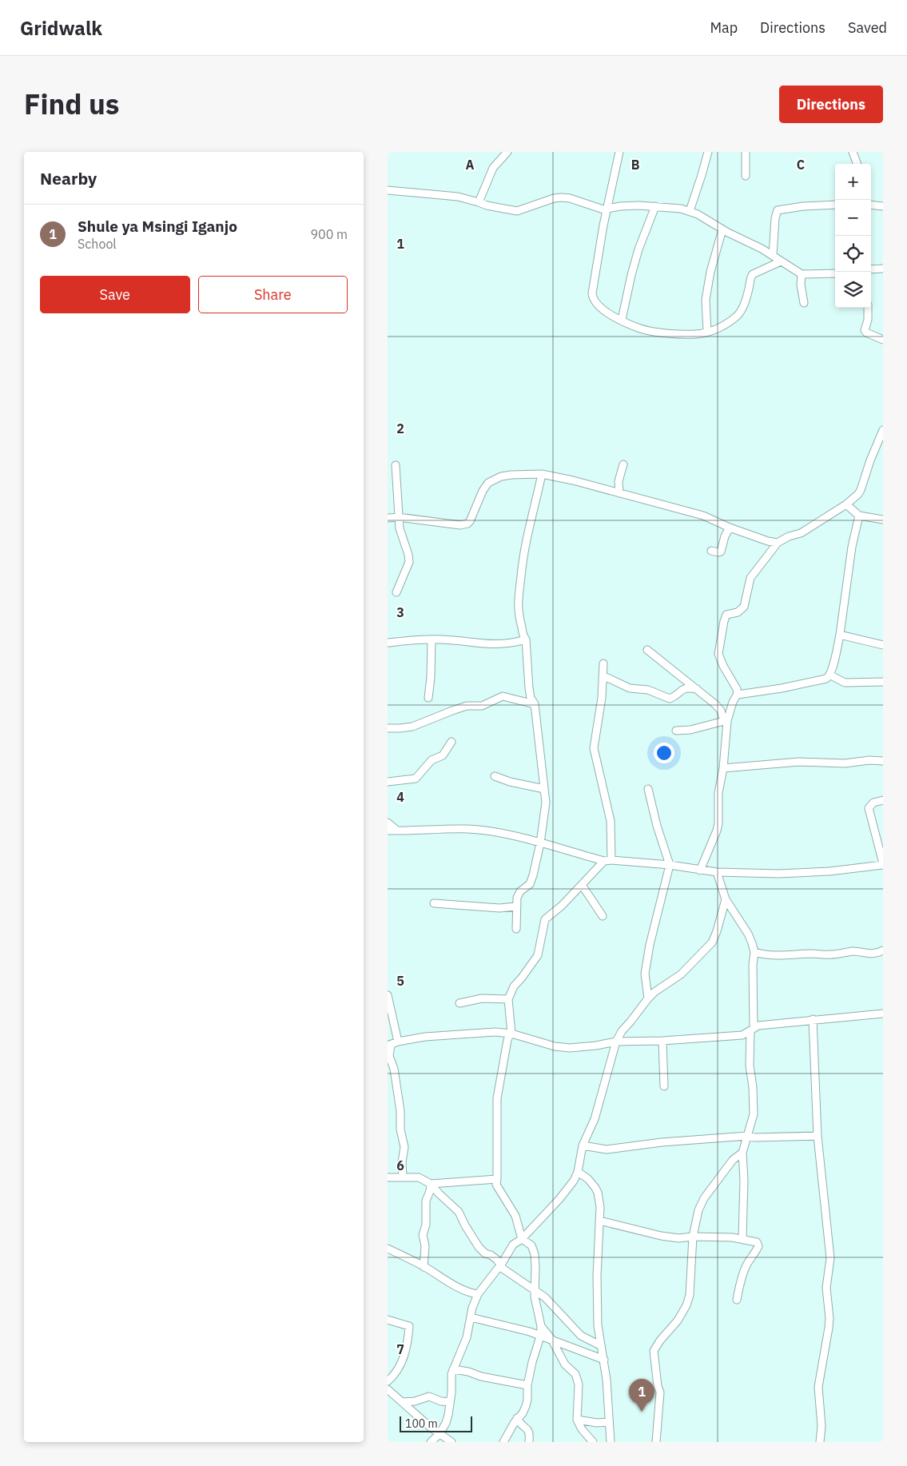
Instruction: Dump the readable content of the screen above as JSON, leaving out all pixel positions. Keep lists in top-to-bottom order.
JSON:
{
  "scale_bar": "100 m",
  "page": {
    "header": "Gridwalk",
    "nav": ["Map", "Directions", "Saved"],
    "title": "Find us",
    "buttons": [
      "Directions",
      ["Save", "Share"]
    ],
    "heading": "Nearby",
    "map_buttons": ["+", "−"],
    "list": [
      {
        "mark": "1",
        "name": "Shule ya Msingi Iganjo",
        "note": "School",
        "value": "900 m"
      }
    ],
    "pins": "1",
    "scale": "100 m"
  },
  "grid": {
    "columns": ["A", "B", "C"],
    "rows": [
      "1",
      "2",
      "3",
      "4",
      "5",
      "6",
      "7"
    ]
  }
}
